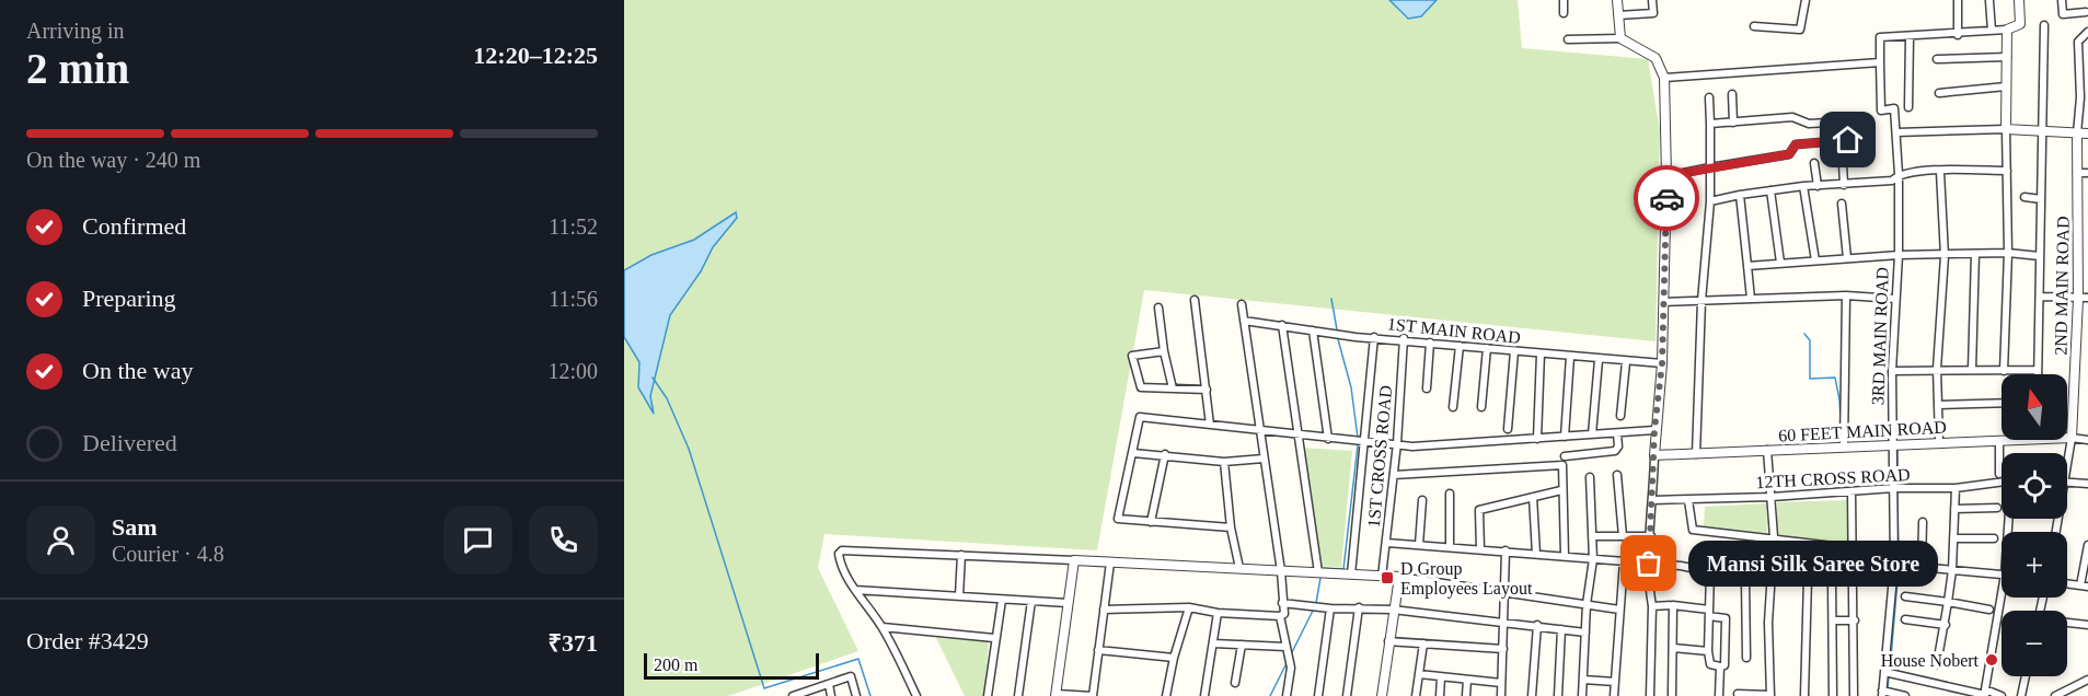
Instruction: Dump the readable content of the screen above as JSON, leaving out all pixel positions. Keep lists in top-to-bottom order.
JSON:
{
  "streets": {
    "street": [
      "2ND MAIN ROAD",
      "1ST MAIN ROAD",
      "3RD MAIN ROAD",
      "60 FEET MAIN ROAD",
      "1ST CROSS ROAD",
      "12TH CROSS ROAD"
    ]
  },
  "crossings": [
    ["2ND MAIN ROAD", "60 FEET MAIN ROAD"],
    ["1ST MAIN ROAD", "1ST CROSS ROAD"],
    ["3RD MAIN ROAD", "60 FEET MAIN ROAD"],
    ["3RD MAIN ROAD", "12TH CROSS ROAD"]
  ],
  "places": {
    "other": ["Mansi Silk Saree Store", "House Nobert"],
    "transit": ["D Group Employees Layout"]
  },
  "scale_bar": "200 m",
  "north": "top",
  "page": {
    "heading": ["2 min", "Arriving in", "12:20–12:25"],
    "panel": [
      "Sam",
      "Courier · 4.8",
      "Order #3429",
      "₹371"
    ],
    "bar": "On the way · 240 m",
    "list": [
      ["Confirmed", "11:52"],
      ["Preparing", "11:56"],
      ["On the way", "12:00"],
      "Delivered"
    ],
    "map_buttons": ["+", "−"],
    "bubble": "Mansi Silk Saree Store",
    "scale": "200 m"
  }
}
